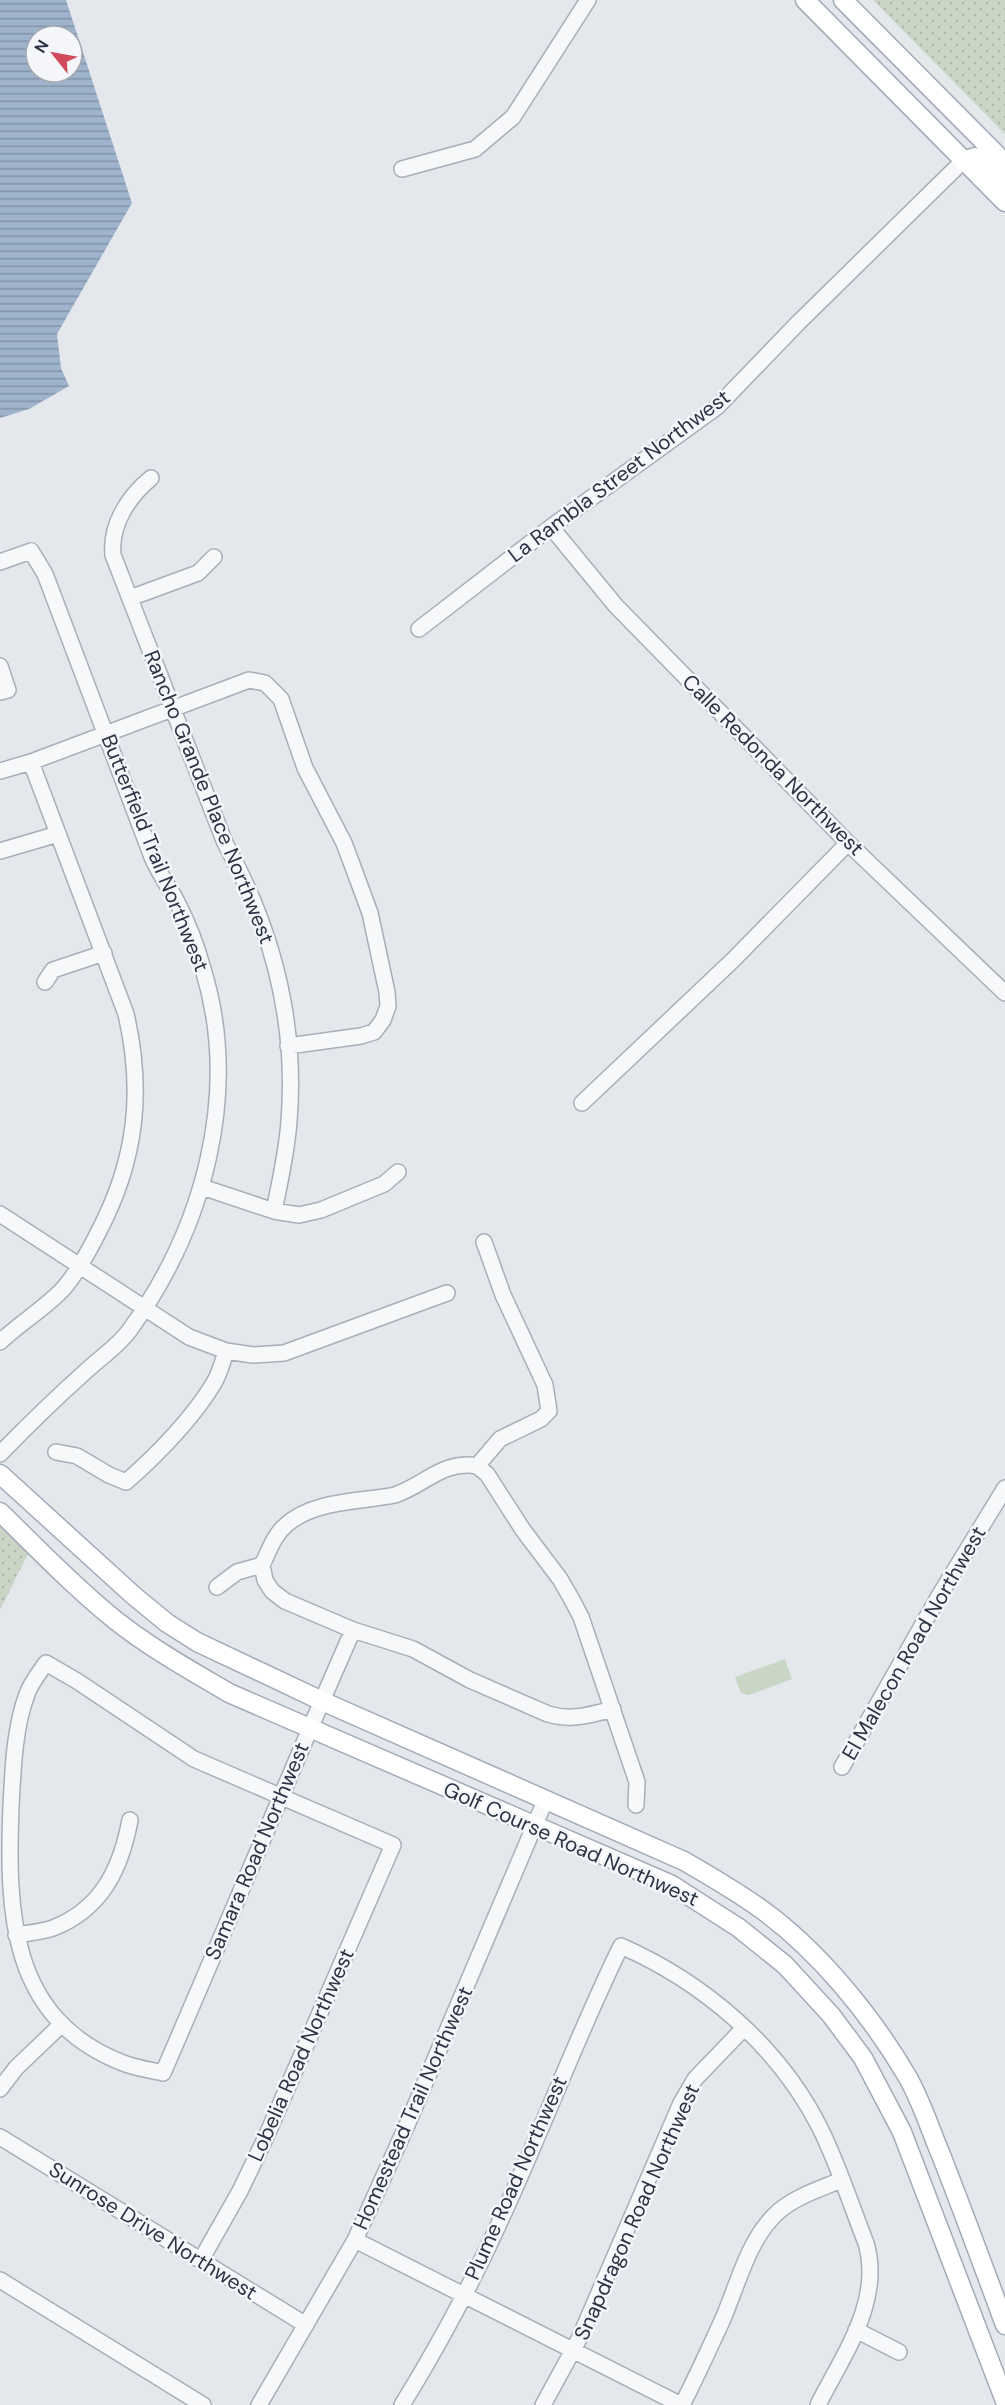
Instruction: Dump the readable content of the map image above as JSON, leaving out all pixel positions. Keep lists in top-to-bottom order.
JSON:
{
  "streets": {
    "main road": ["Golf Course Road Northwest"],
    "street": [
      "La Rambla Street Northwest",
      "Calle Redonda Northwest",
      "Rancho Grande Place Northwest",
      "Butterfield Trail Northwest",
      "El Malecon Road Northwest",
      "Samara Road Northwest",
      "Lobelia Road Northwest",
      "Homestead Trail Northwest",
      "Plume Road Northwest",
      "Snapdragon Road Northwest",
      "Sunrose Drive Northwest"
    ]
  },
  "crossings": [
    ["La Rambla Street Northwest", "Calle Redonda Northwest"],
    ["Golf Course Road Northwest", "Samara Road Northwest"],
    ["Golf Course Road Northwest", "Homestead Trail Northwest"],
    ["Samara Road Northwest", "Lobelia Road Northwest"],
    ["Lobelia Road Northwest", "Sunrose Drive Northwest"],
    ["Homestead Trail Northwest", "Sunrose Drive Northwest"],
    ["Plume Road Northwest", "Snapdragon Road Northwest"]
  ],
  "north": "top left"
}
